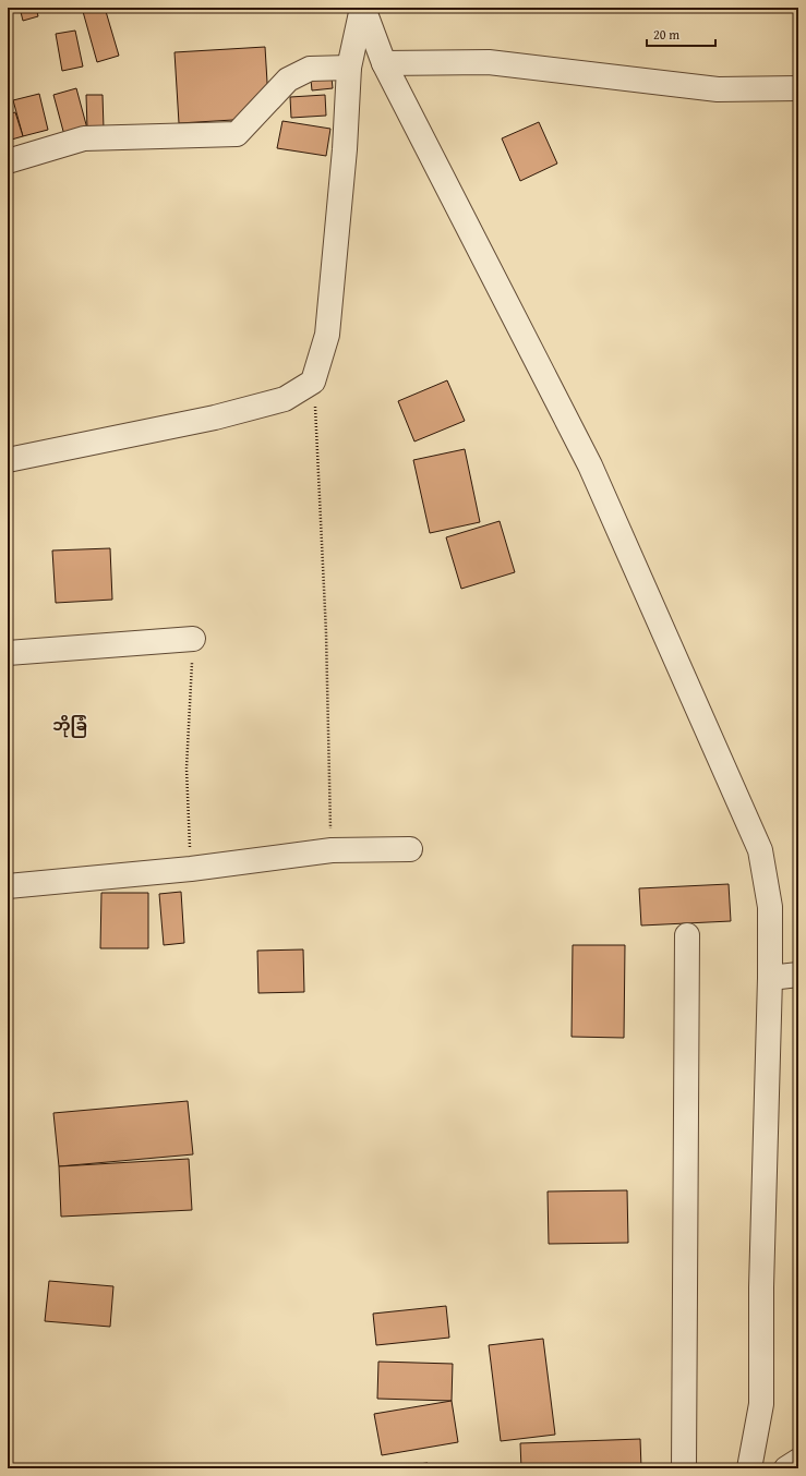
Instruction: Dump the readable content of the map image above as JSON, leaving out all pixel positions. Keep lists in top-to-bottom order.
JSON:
{
  "districts": ["ဘိုခြံ"],
  "scale_bar": "20 m"
}
